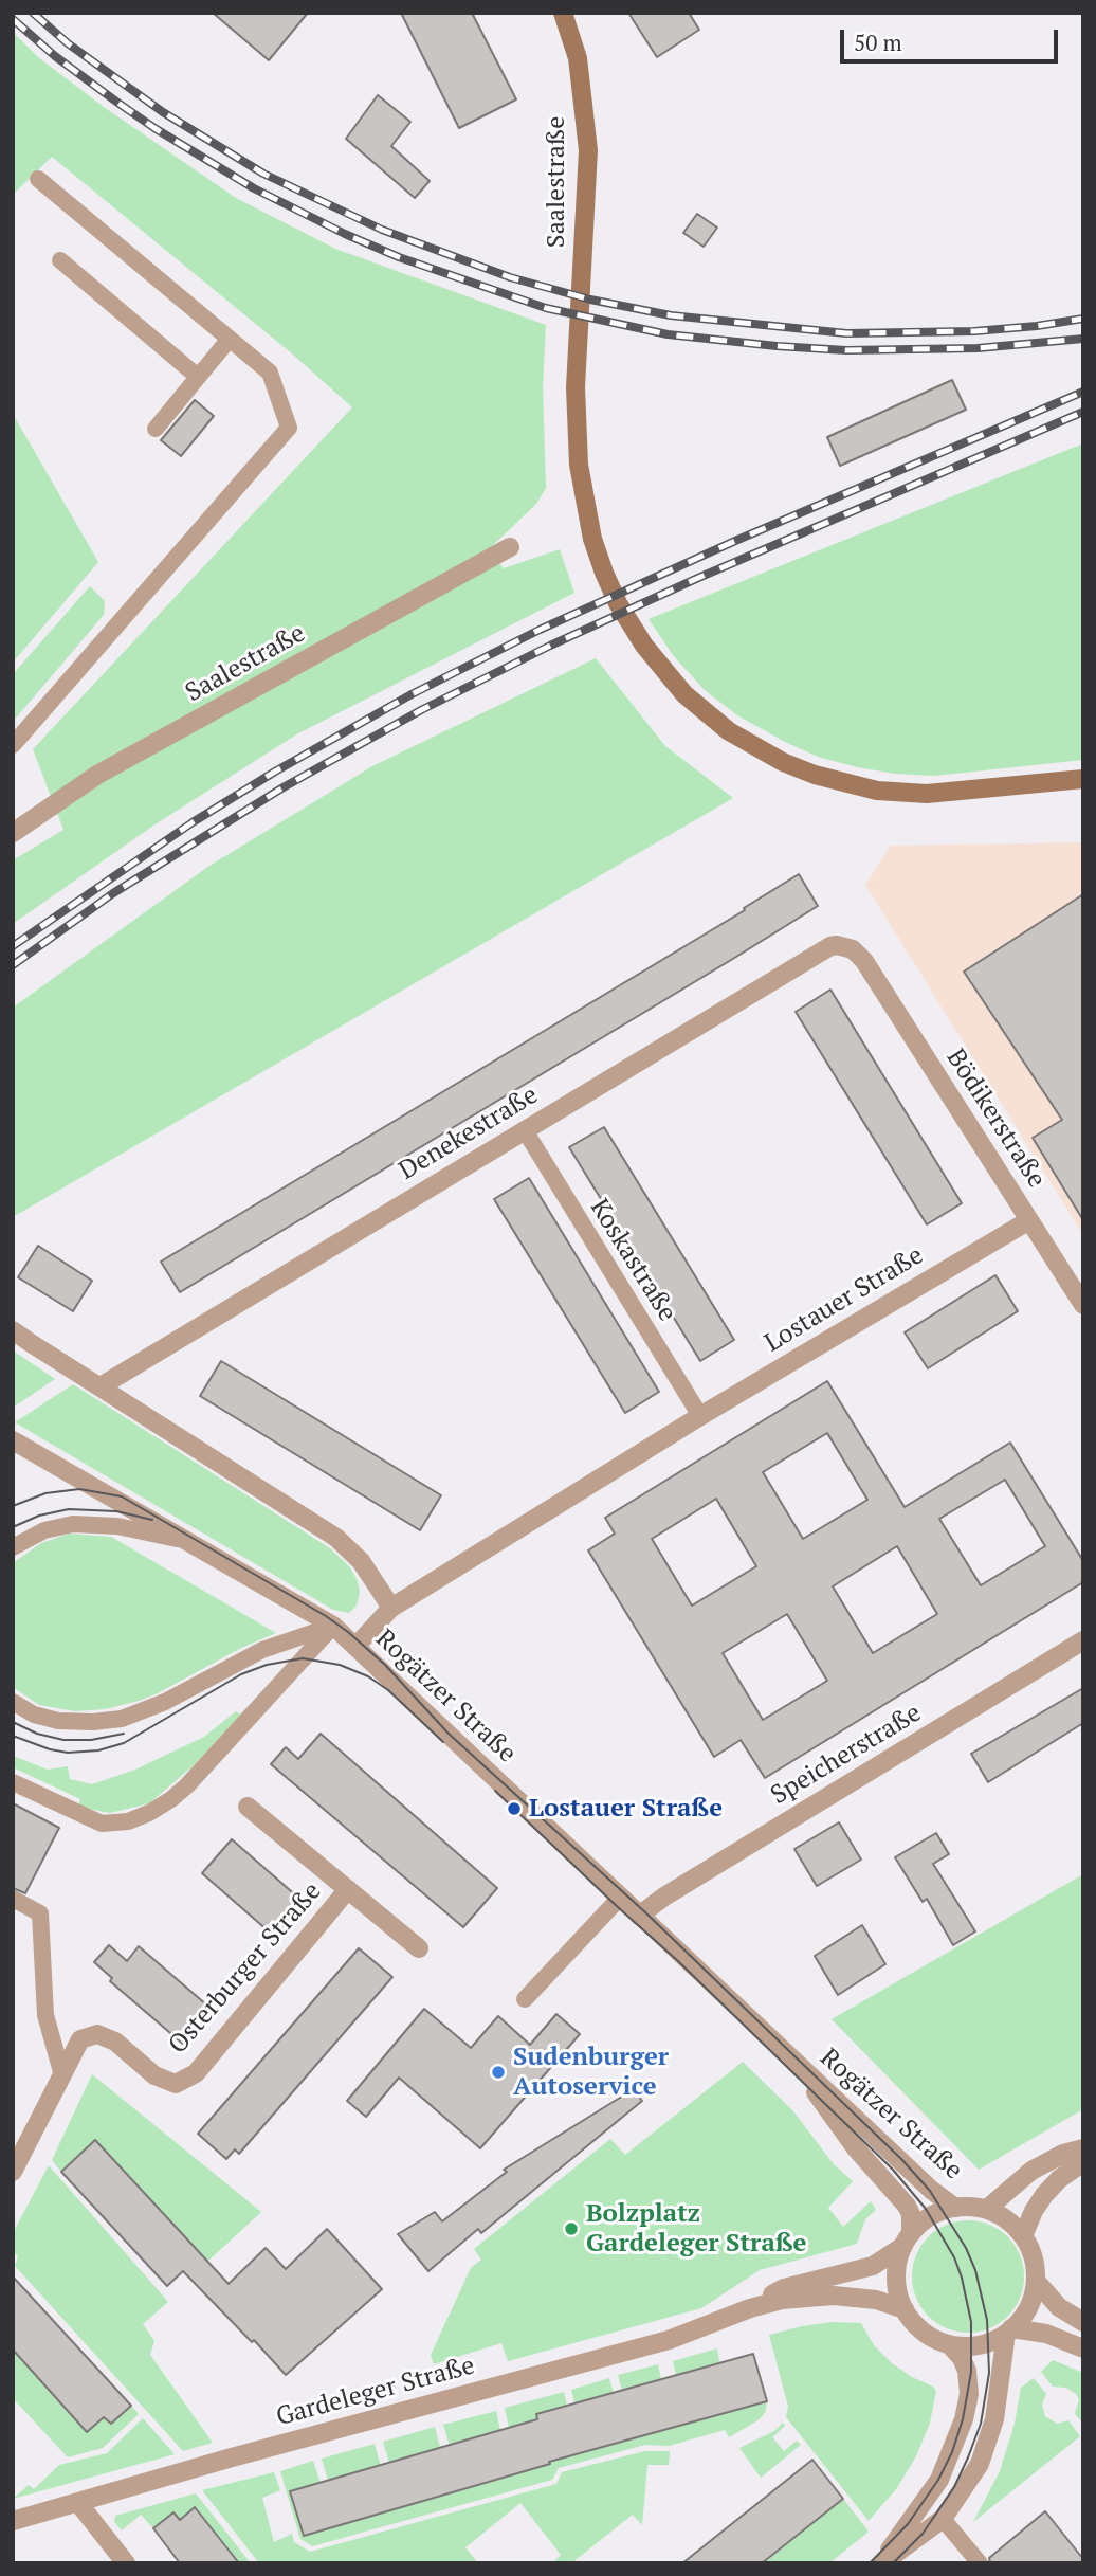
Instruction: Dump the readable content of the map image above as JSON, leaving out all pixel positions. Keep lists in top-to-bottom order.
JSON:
{
  "streets": {
    "main road": ["Saalestraße"],
    "street": [
      "Bödikerstraße",
      "Denekestraße",
      "Lostauer Straße",
      "Rogätzer Straße",
      "Speicherstraße",
      "Osterburger Straße",
      "Gardeleger Straße"
    ],
    "lane": ["Koskastraße"]
  },
  "crossings": [
    ["Bödikerstraße", "Denekestraße"],
    ["Bödikerstraße", "Lostauer Straße"],
    ["Denekestraße", "Koskastraße"],
    ["Denekestraße", "Rogätzer Straße"],
    ["Koskastraße", "Lostauer Straße"],
    ["Lostauer Straße", "Rogätzer Straße"],
    ["Rogätzer Straße", "Speicherstraße"],
    ["Rogätzer Straße", "Gardeleger Straße"]
  ],
  "places": ["Lostauer Straße", "Sudenburger Autoservice", "Bolzplatz Gardeleger Straße"],
  "scale_bar": "50 m"
}
